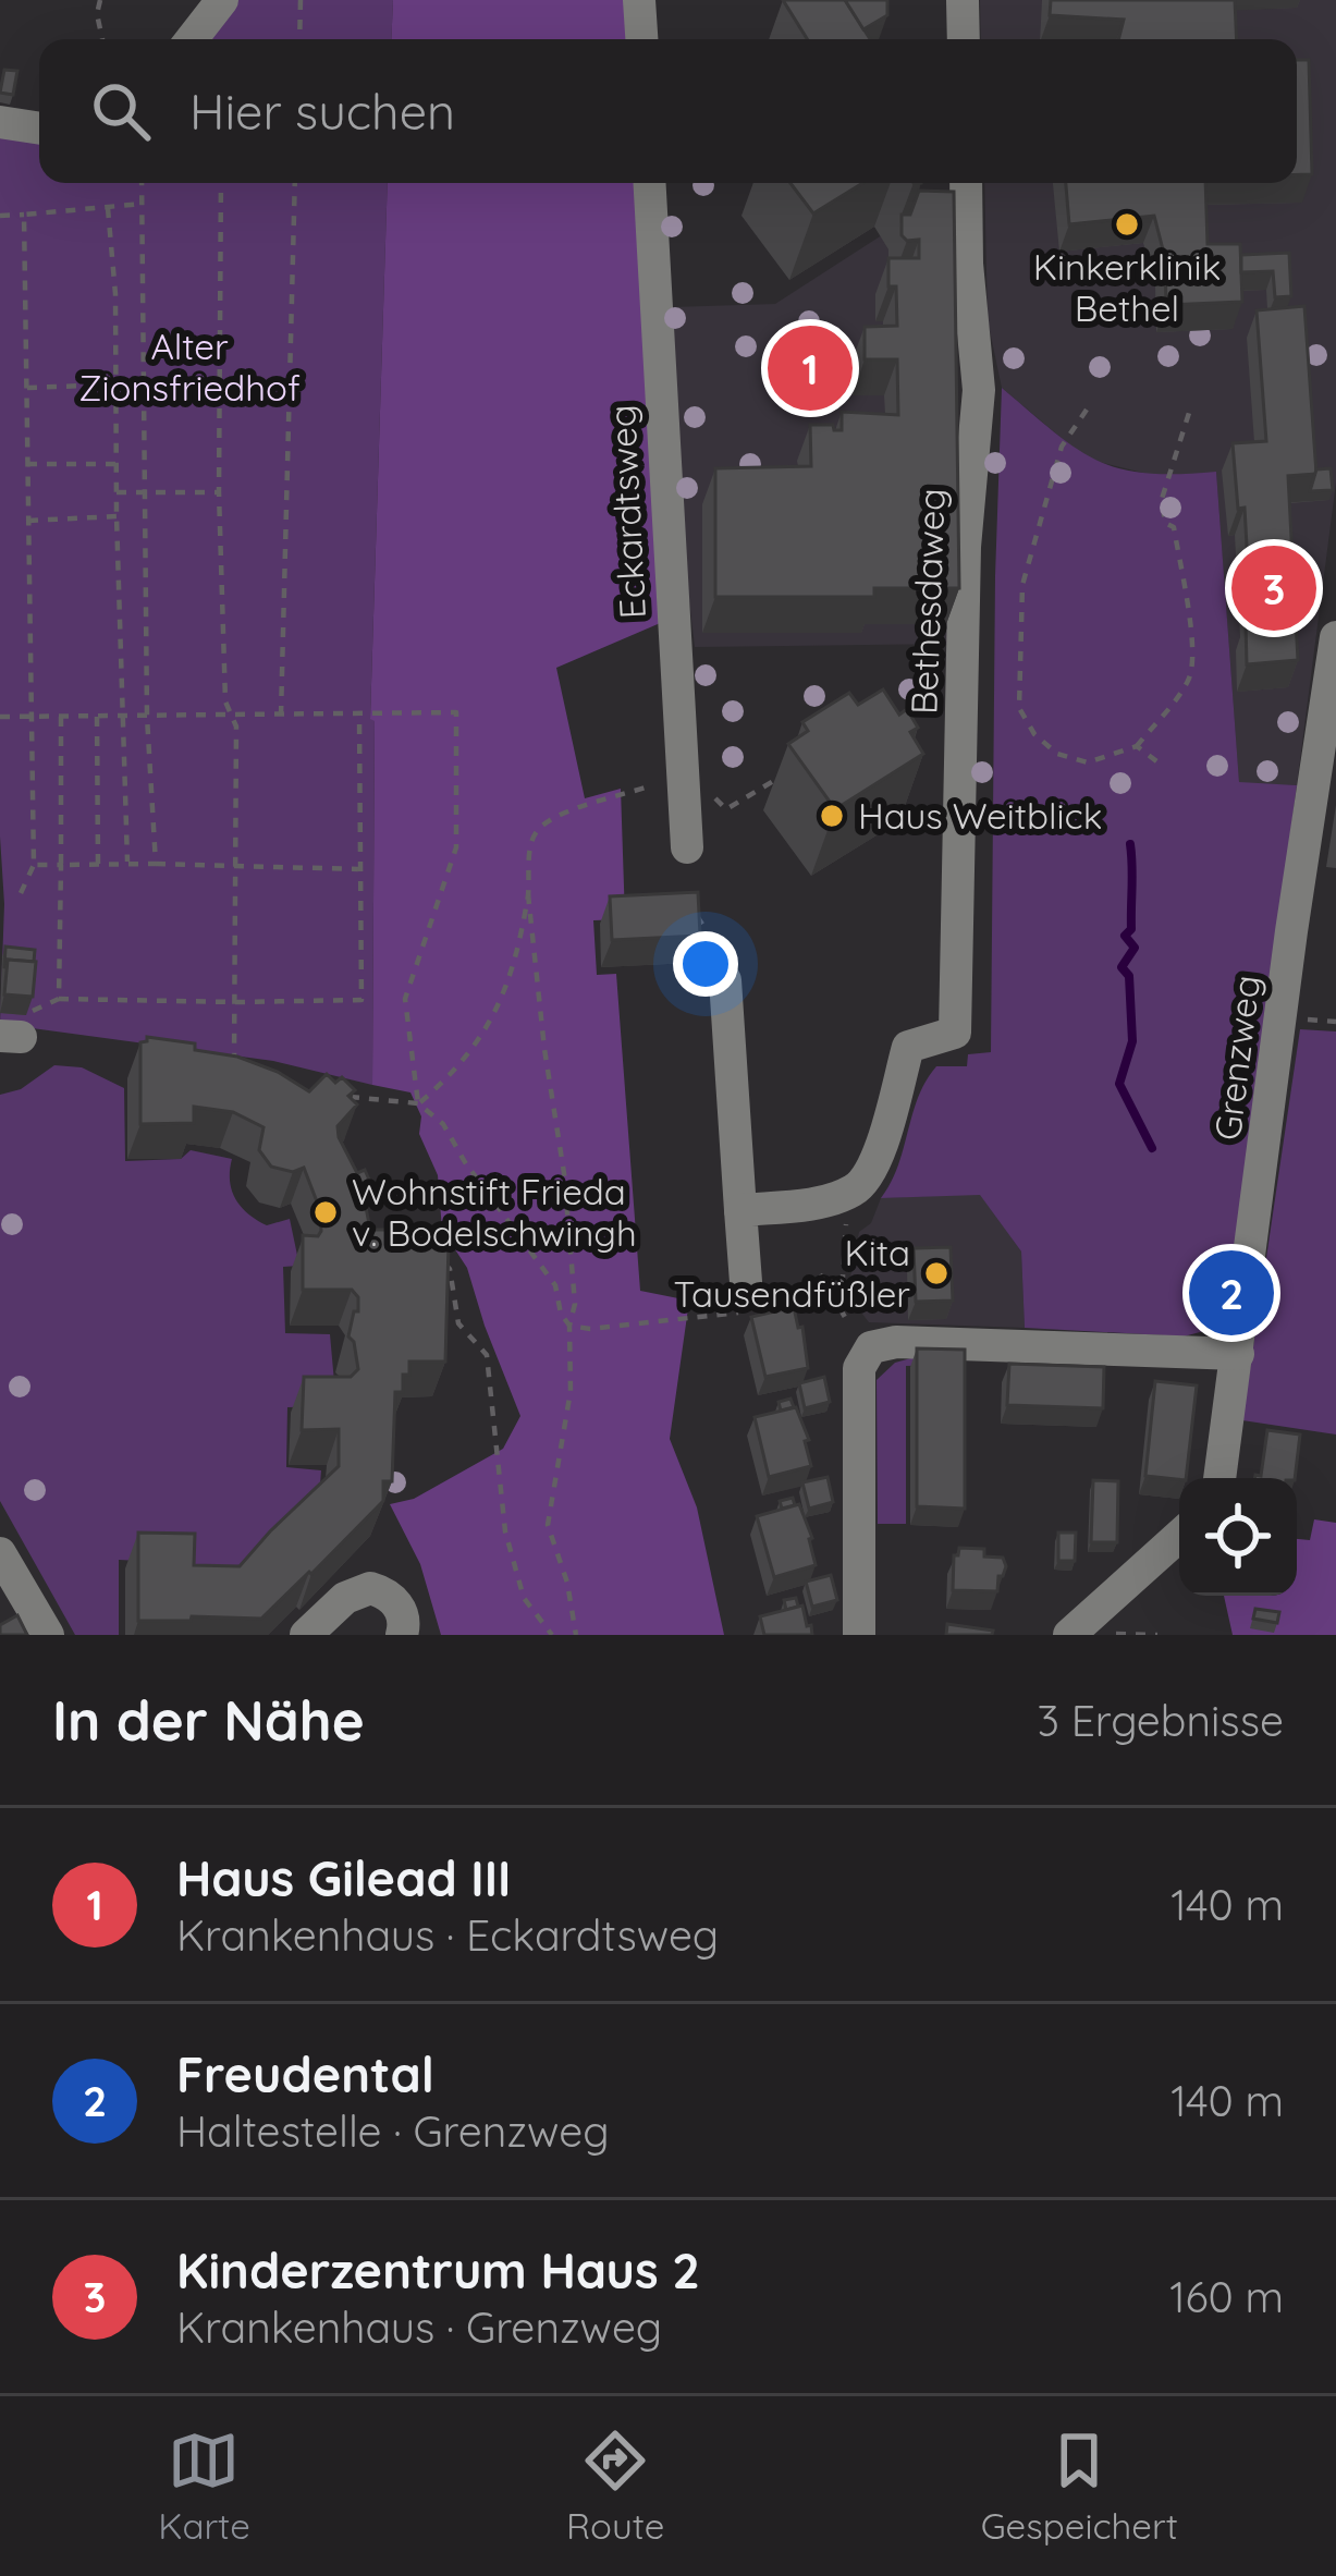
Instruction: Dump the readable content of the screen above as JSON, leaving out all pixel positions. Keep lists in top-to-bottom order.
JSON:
{
  "streets": {
    "street": ["Eckardtsweg", "Bethesdaweg", "Grenzweg"]
  },
  "parks": ["Alter Zionsfriedhof"],
  "places": [
    "Kinkerklinik Bethel",
    "Haus Weitblick",
    "Wohnstift Frieda v. Bodelschwingh",
    "Kita Tausendfüßler"
  ],
  "page": {
    "search": "Hier suchen",
    "pins": ["1", "3", "2"],
    "heading": ["In der Nähe", "3 Ergebnisse"],
    "list": [
      {
        "mark": "1",
        "name": "Haus Gilead III",
        "note": "Krankenhaus · Eckardtsweg",
        "value": "140 m"
      },
      {
        "mark": "2",
        "name": "Freudental",
        "note": "Haltestelle · Grenzweg",
        "value": "140 m"
      },
      {
        "mark": "3",
        "name": "Kinderzentrum Haus 2",
        "note": "Krankenhaus · Grenzweg",
        "value": "160 m"
      }
    ],
    "nav": ["Karte", "Route", "Gespeichert"]
  }
}
